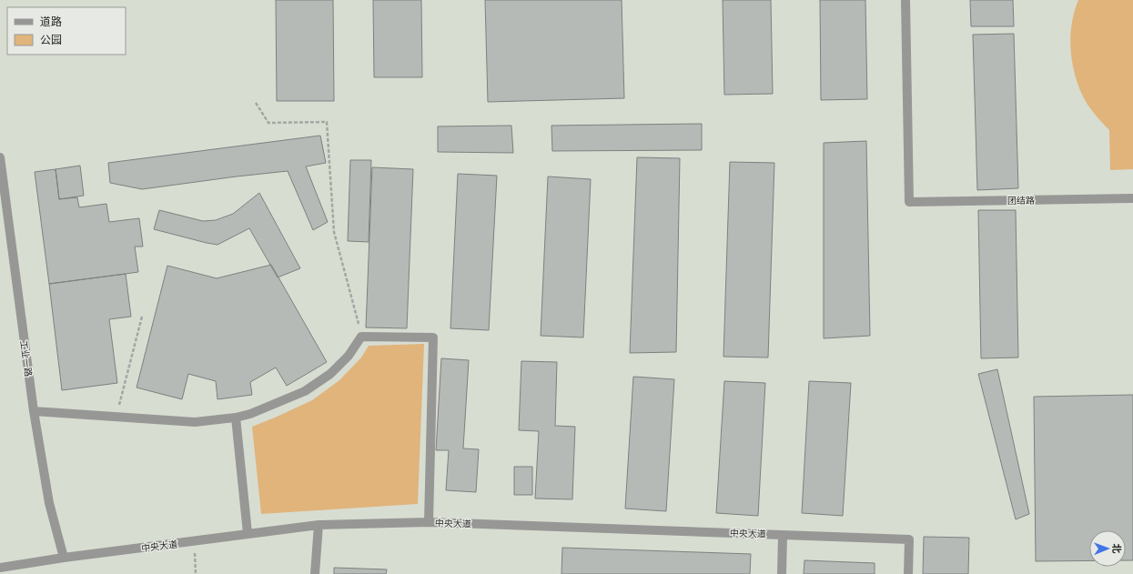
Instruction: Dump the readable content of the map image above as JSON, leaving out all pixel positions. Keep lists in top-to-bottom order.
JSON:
{
  "streets": {
    "street": ["团结路", "工业一路", "中央大道"]
  },
  "crossings": [
    ["工业一路", "中央大道"]
  ],
  "legend": ["道路", "公园"],
  "north": "right"
}
